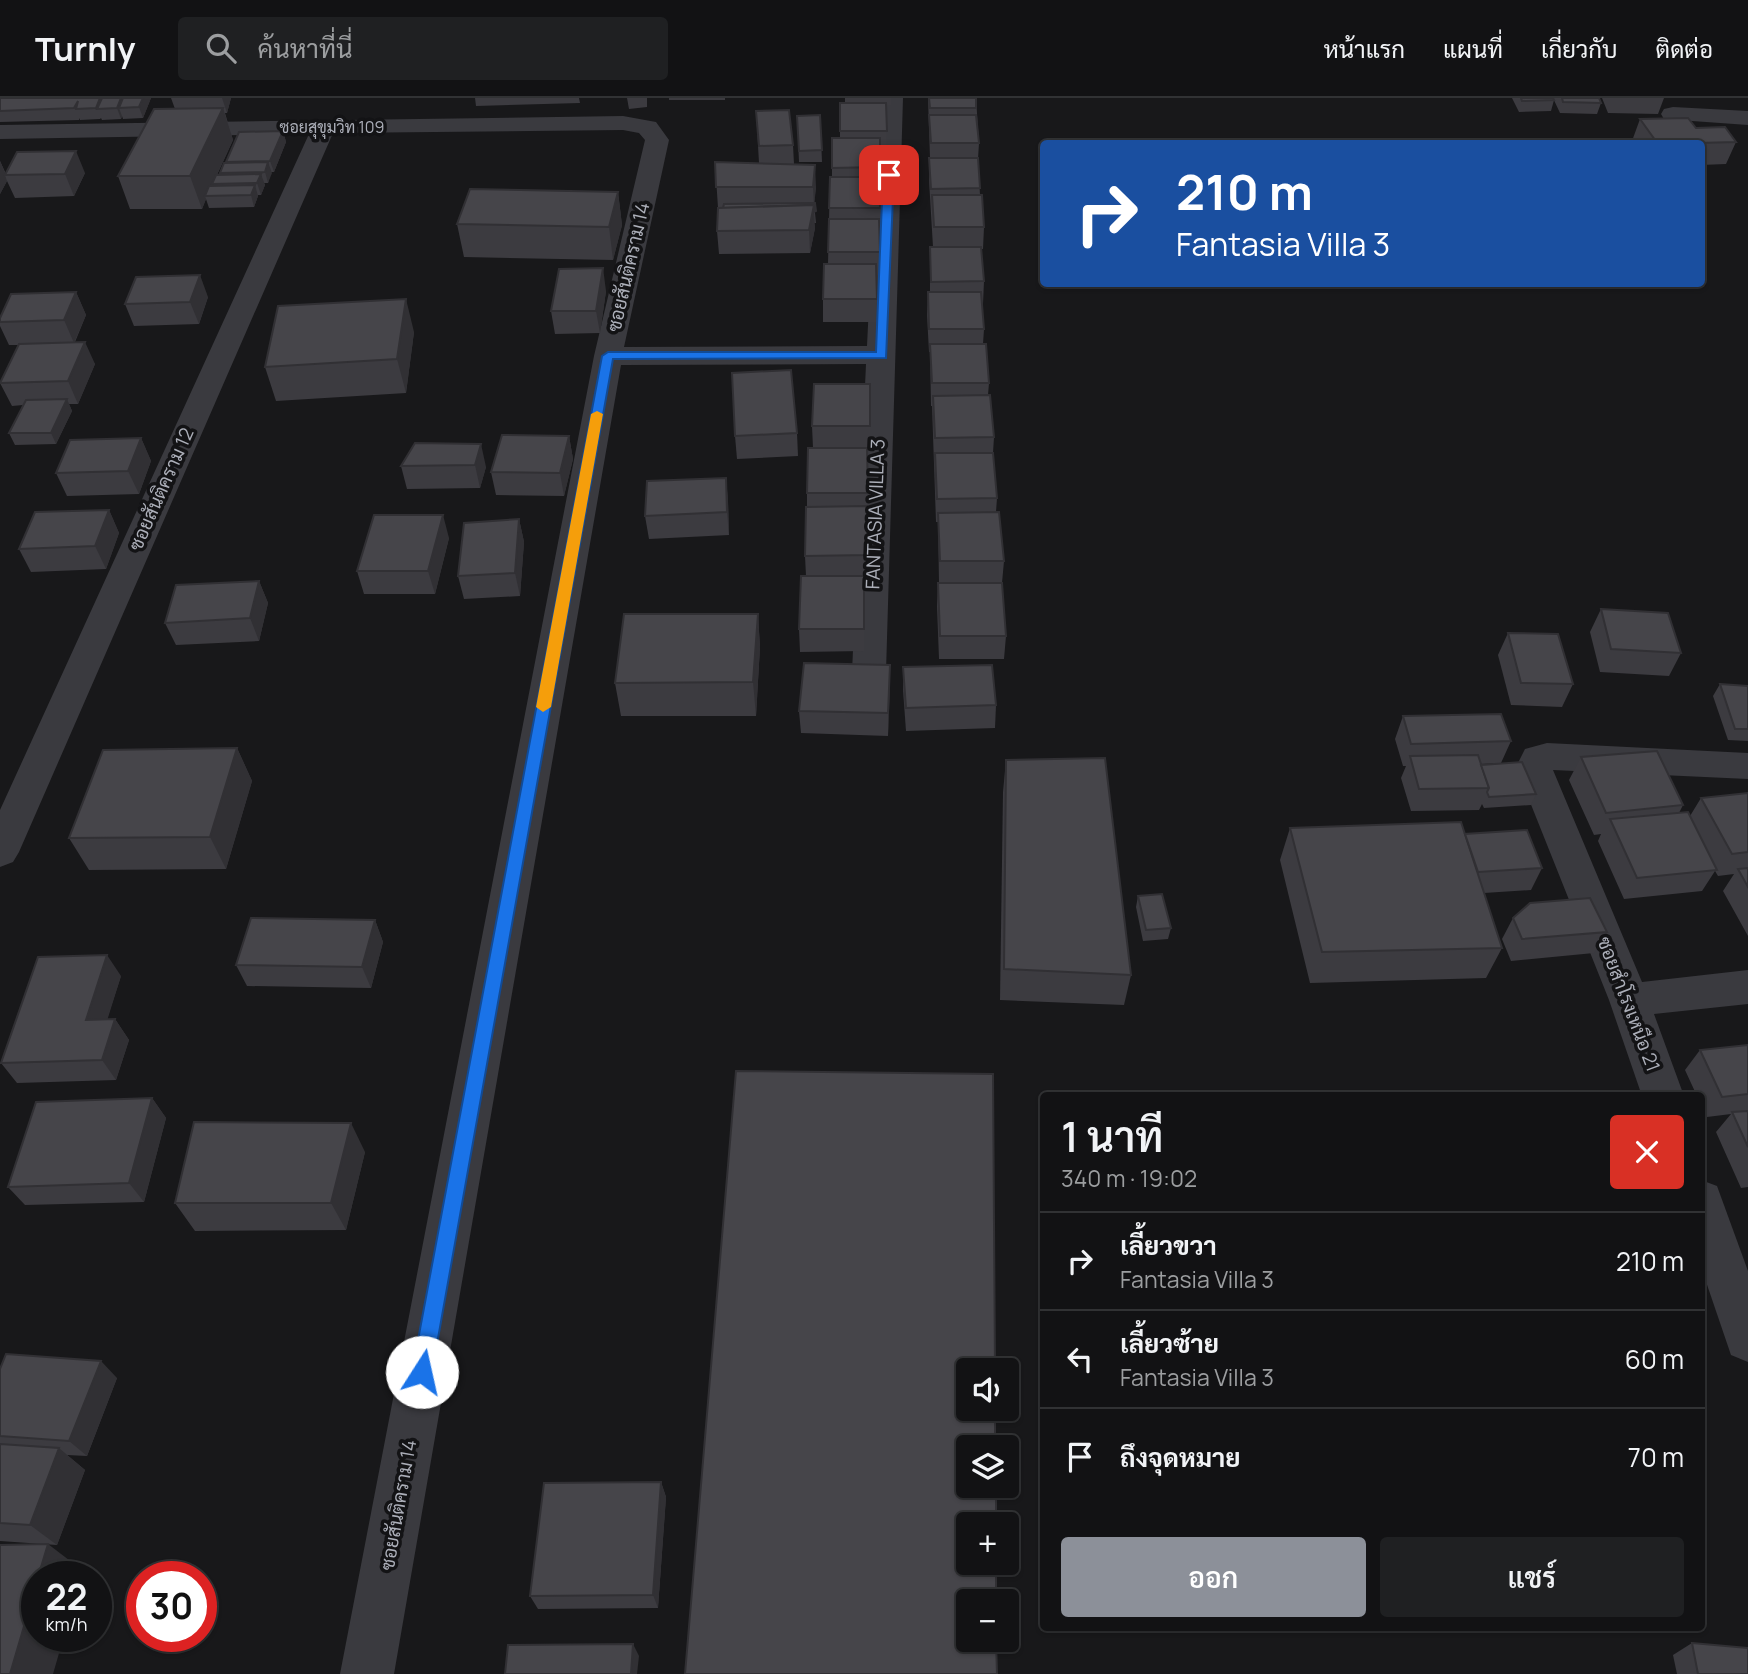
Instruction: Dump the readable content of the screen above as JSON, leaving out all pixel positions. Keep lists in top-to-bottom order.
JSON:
{
  "streets": {
    "street": [
      "ซอยสุขุมวิท 109",
      "ซอยสันติคราม 14",
      "ซอยสันติคราม 12",
      "FANTASIA VILLA 3",
      "ซอยสำโรงเหนือ 21"
    ]
  },
  "crossings": [
    ["ซอยสุขุมวิท 109", "ซอยสันติคราม 14"],
    ["ซอยสุขุมวิท 109", "ซอยสันติคราม 12"]
  ],
  "page": {
    "header": "Turnly",
    "search": "ค้นหาที่นี่",
    "nav": [
      "หน้าแรก",
      "แผนที่",
      "เกี่ยวกับ",
      "ติดต่อ"
    ],
    "turn": ["210 m", "Fantasia Villa 3"],
    "heading": ["1 นาที", "340 m · 19:02"],
    "list": [
      {
        "name": "เลี้ยวขวา",
        "note": "Fantasia Villa 3",
        "value": "210 m"
      },
      {
        "name": "เลี้ยวซ้าย",
        "note": "Fantasia Villa 3",
        "value": "60 m"
      },
      {
        "name": "ถึงจุดหมาย",
        "value": "70 m"
      }
    ],
    "map_buttons": ["+", "−"],
    "buttons": ["ออก", "แชร์"],
    "speed": "22 km/h",
    "limit": "30"
  }
}
